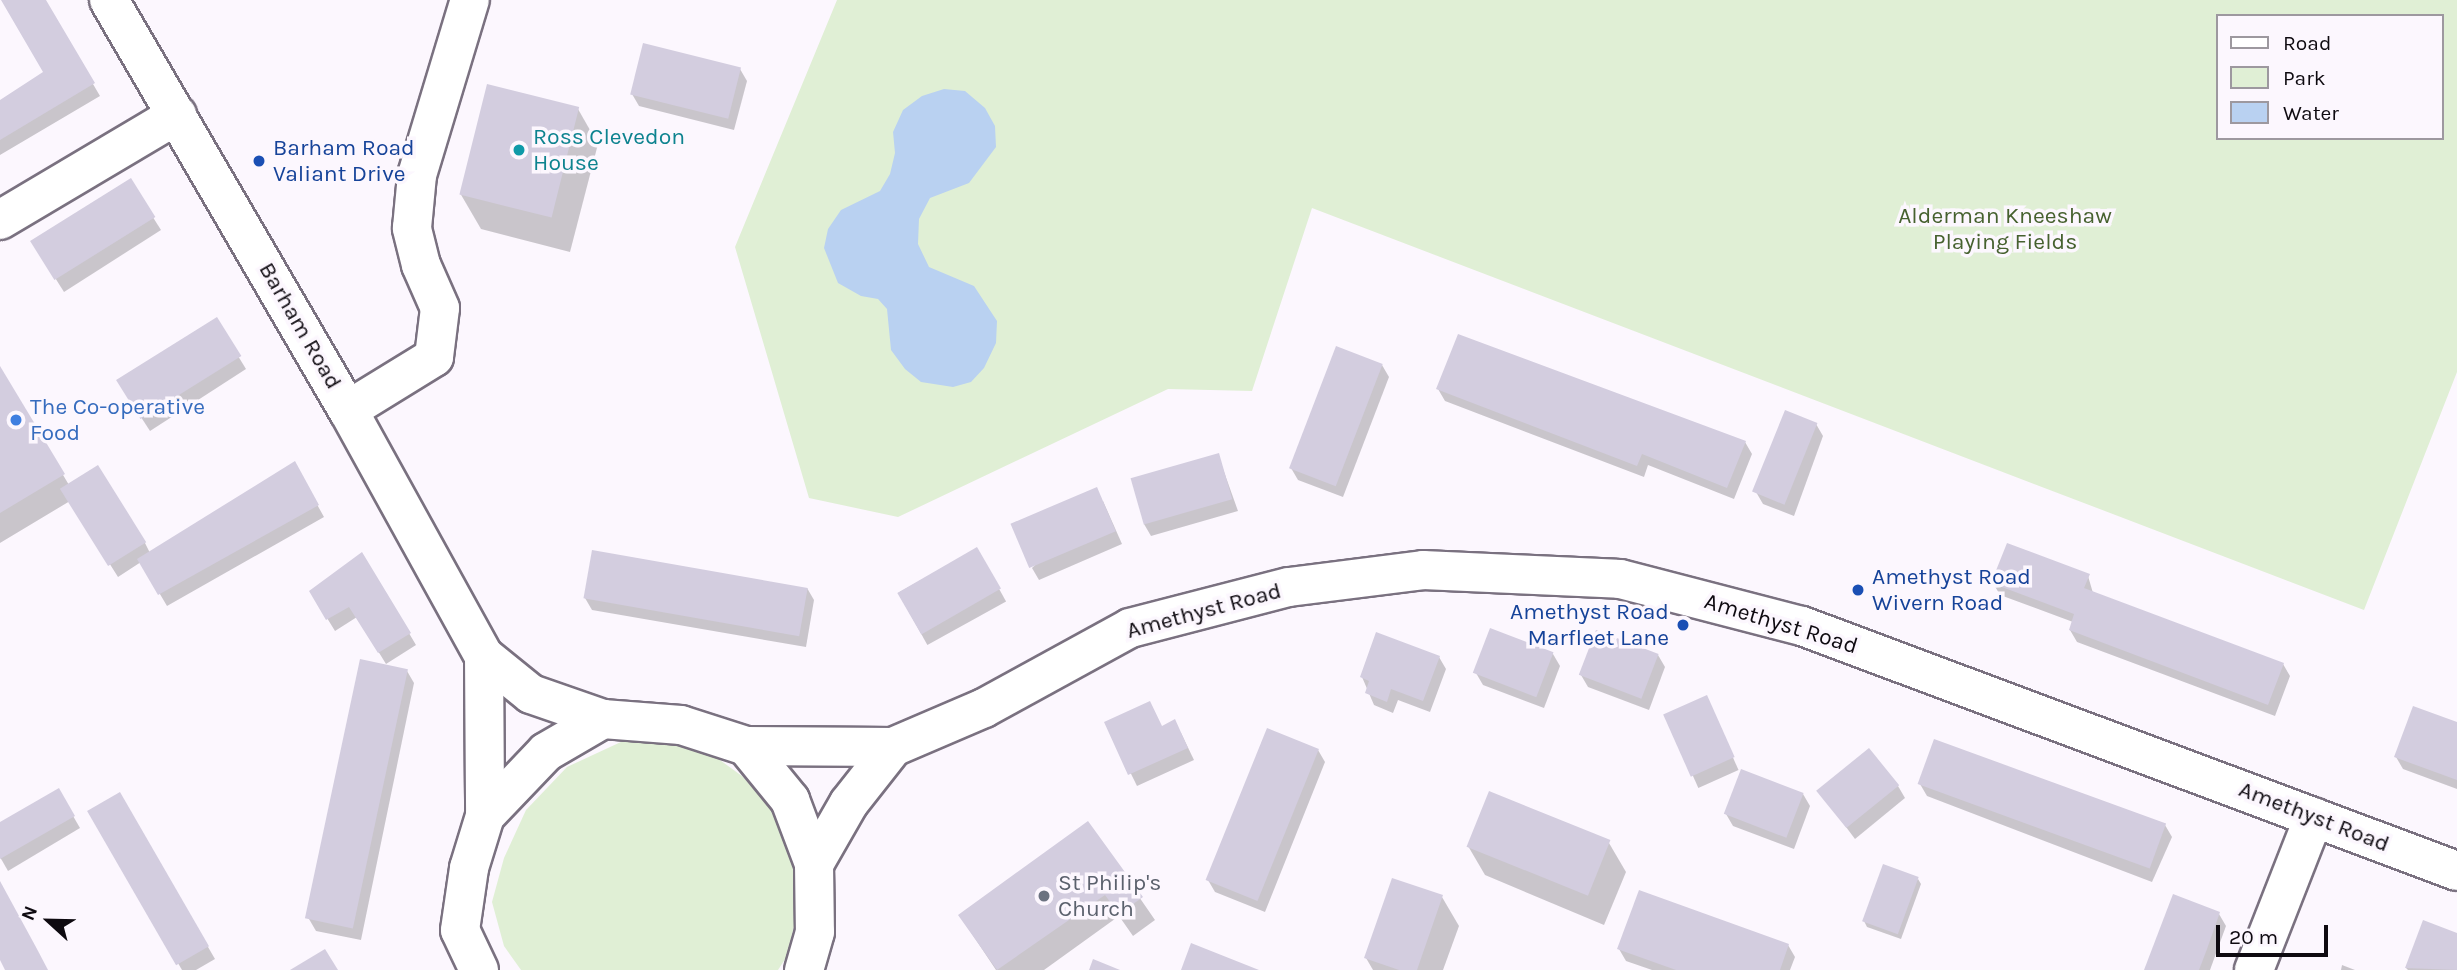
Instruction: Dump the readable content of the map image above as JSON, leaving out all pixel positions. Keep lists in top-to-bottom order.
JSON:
{
  "streets": {
    "street": ["Barham Road", "Amethyst Road"]
  },
  "crossings": [
    ["Barham Road", "Amethyst Road"]
  ],
  "parks": ["Alderman Kneeshaw Playing Fields"],
  "places": [
    "Ross Clevedon House",
    "Barham Road Valiant Drive",
    "The Co-operative Food",
    "Amethyst Road Wivern Road",
    "Amethyst Road Marfleet Lane",
    "St Philip's Church"
  ],
  "legend": ["Road", "Park", "Water"],
  "scale_bar": "20 m",
  "north": "left"
}
